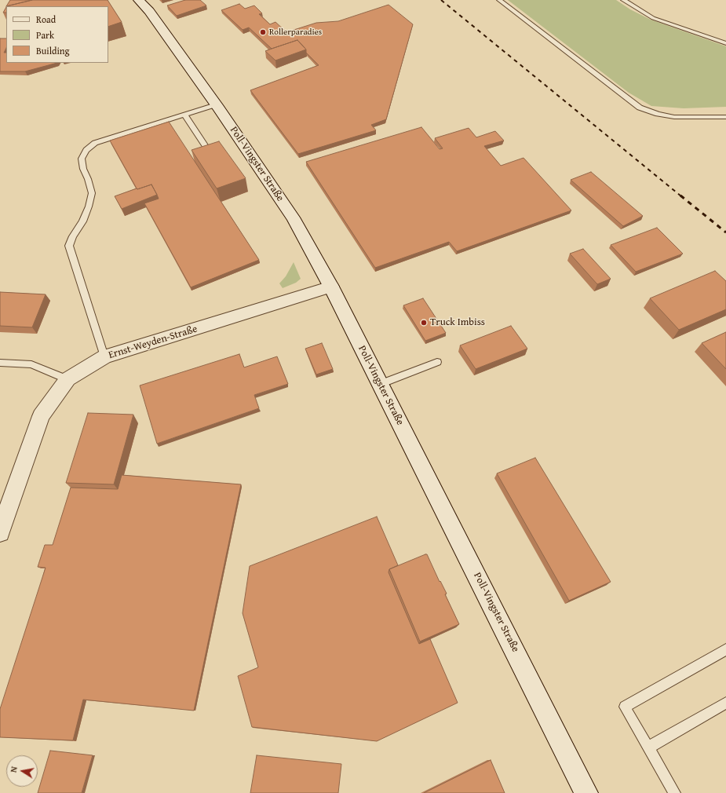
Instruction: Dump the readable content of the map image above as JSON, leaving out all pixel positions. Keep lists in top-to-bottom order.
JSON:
{
  "streets": {
    "street": ["Poll-Vingster Straße", "Ernst-Weyden-Straße"]
  },
  "crossings": [
    ["Poll-Vingster Straße", "Ernst-Weyden-Straße"]
  ],
  "places": ["Rollerparadies", "Truck Imbiss"],
  "legend": ["Road", "Park", "Building"],
  "north": "left"
}
